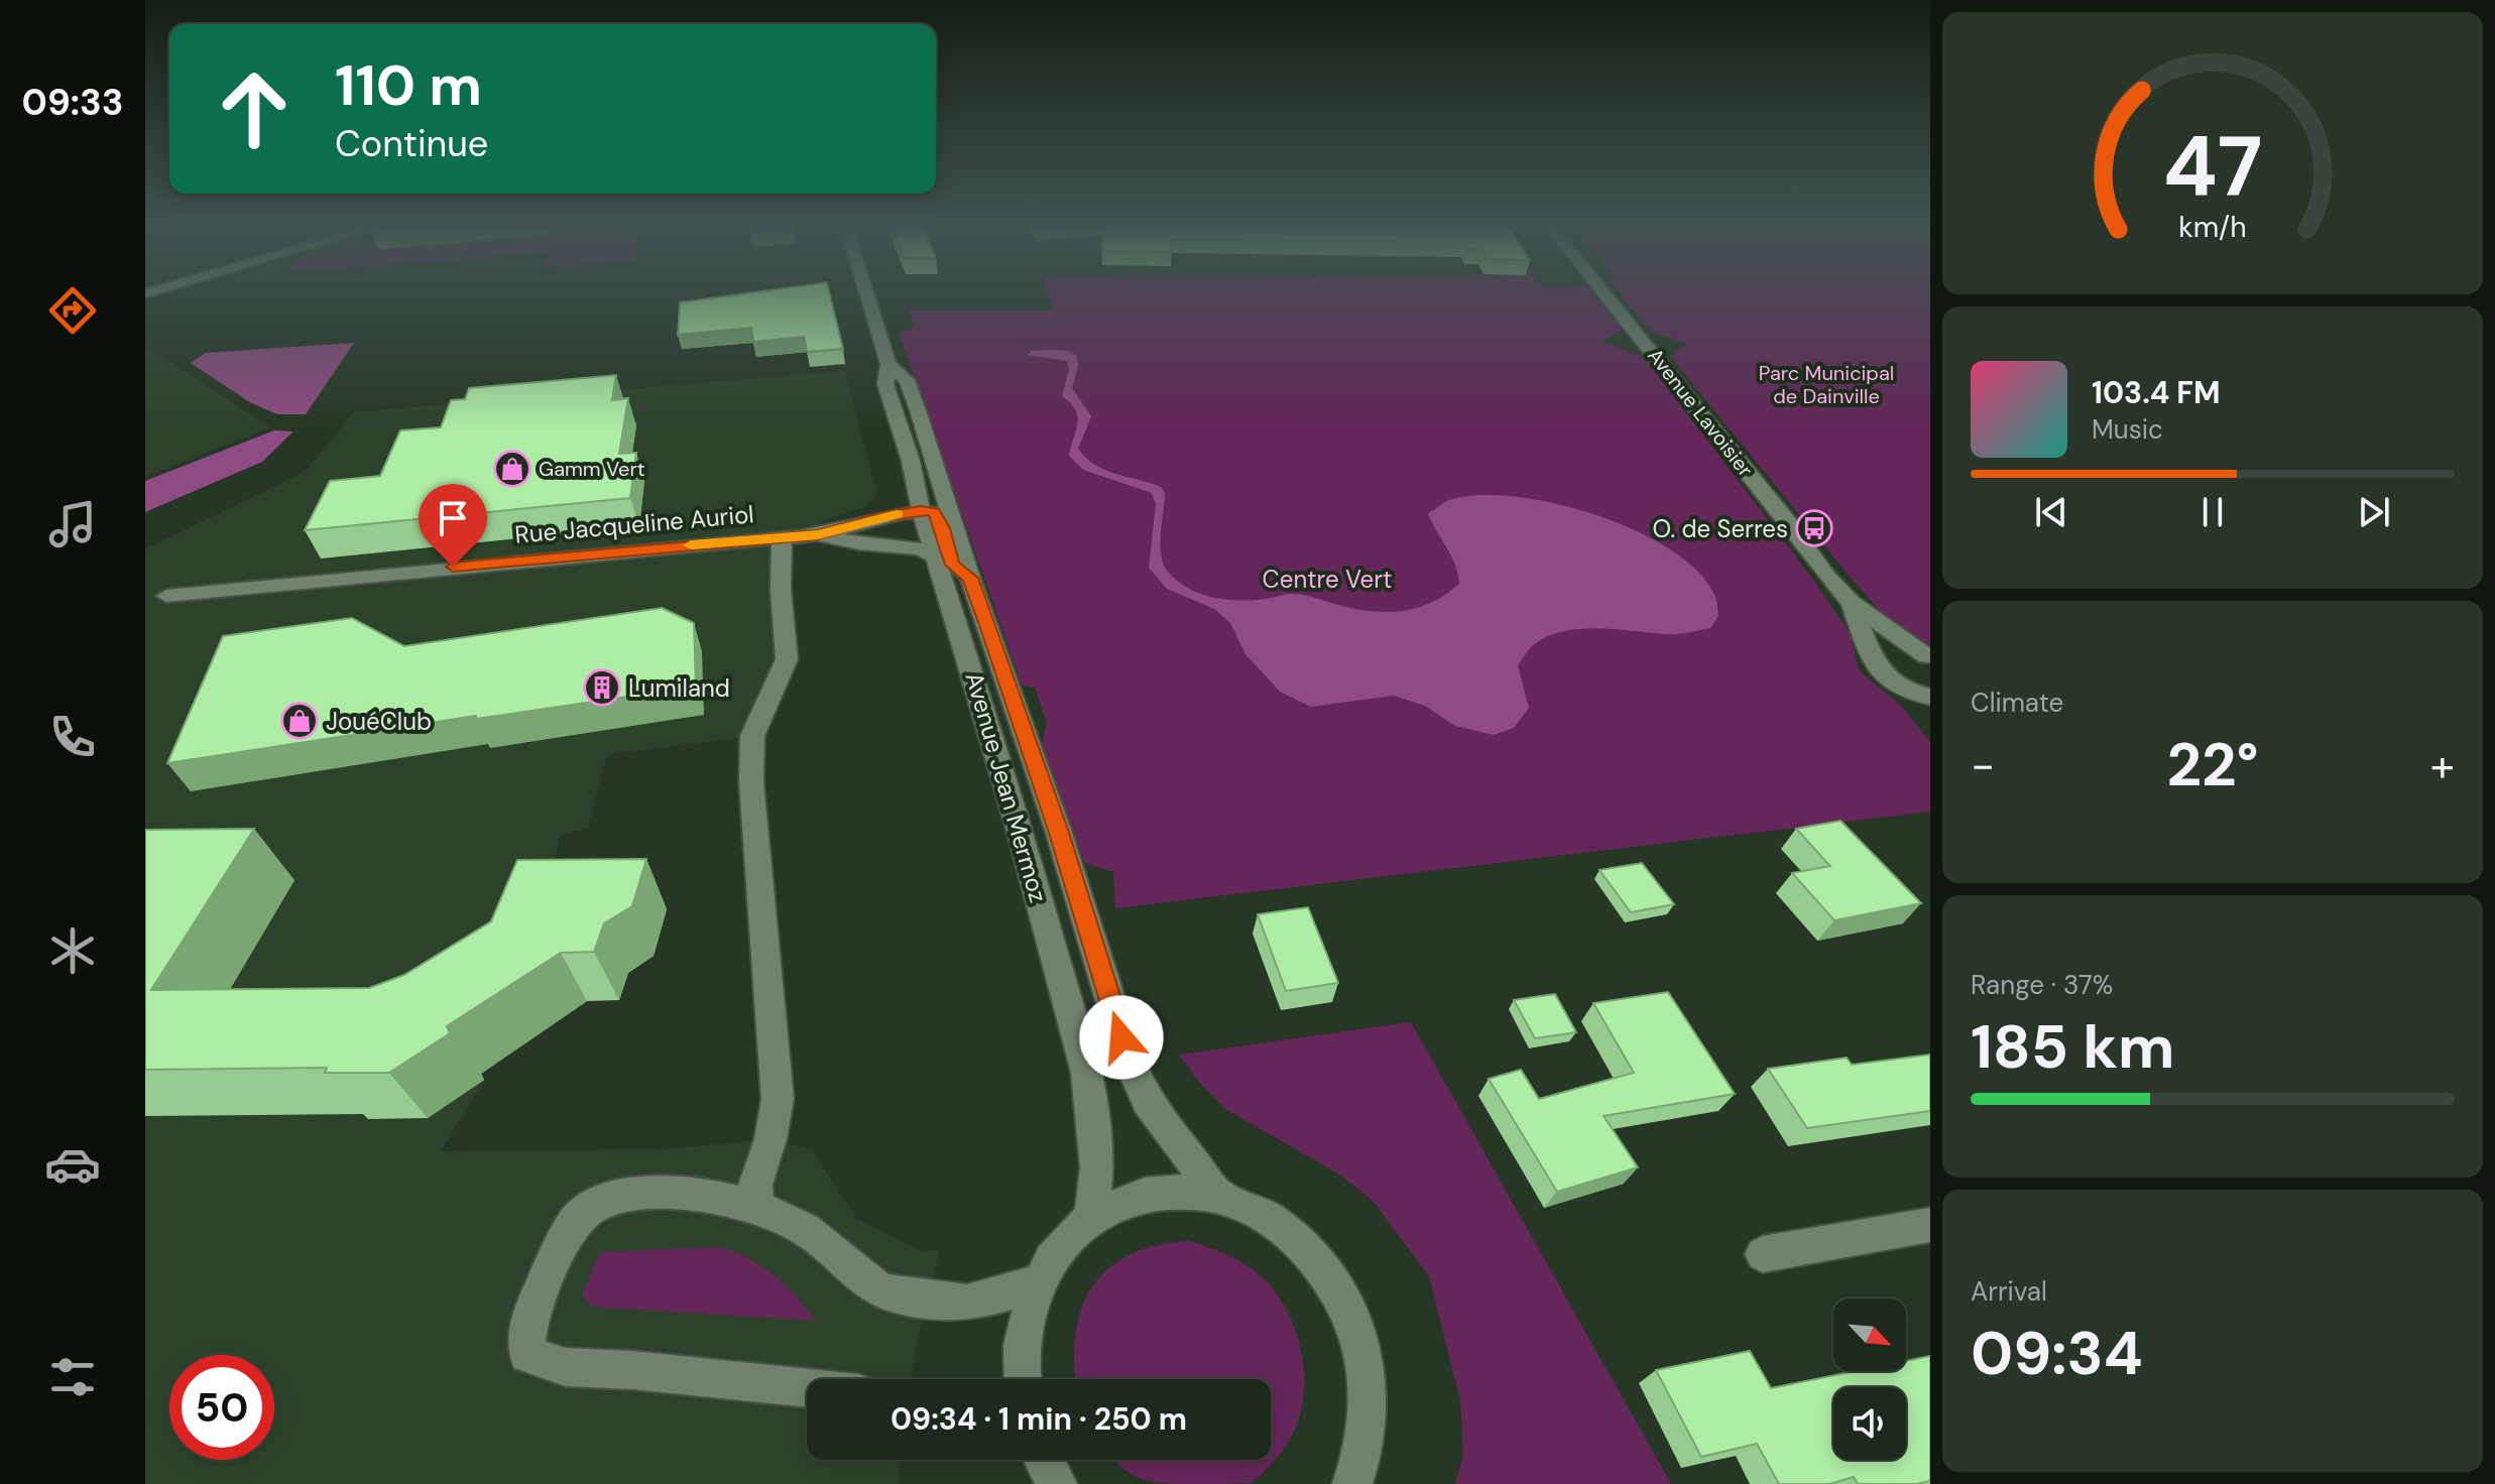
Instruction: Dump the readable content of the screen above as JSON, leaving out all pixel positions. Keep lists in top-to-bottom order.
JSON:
{
  "streets": {
    "main road": ["Avenue Lavoisier", "Rue Jacqueline Auriol", "Avenue Jean Mermoz"]
  },
  "parks": ["Parc Municipal de Dainville", "Centre Vert"],
  "places": {
    "shop": ["Gamm Vert", "JouéClub"],
    "bus stop": ["O. de Serres"],
    "building": ["Lumiland"]
  },
  "north": "bottom right",
  "page": {
    "tabs": "09:33",
    "turn": ["110 m", "Continue"],
    "song": ["103.4 FM", "Music"],
    "tile": [
      "Climate",
      ["Range · 37%", "185 km"],
      ["Arrival", "09:34"]
    ],
    "heat": ["−", "22°", "+"],
    "limit": "50",
    "trip": "09:34 · 1 min · 250 m",
    "gauge": ["47", "km/h"]
  }
}
